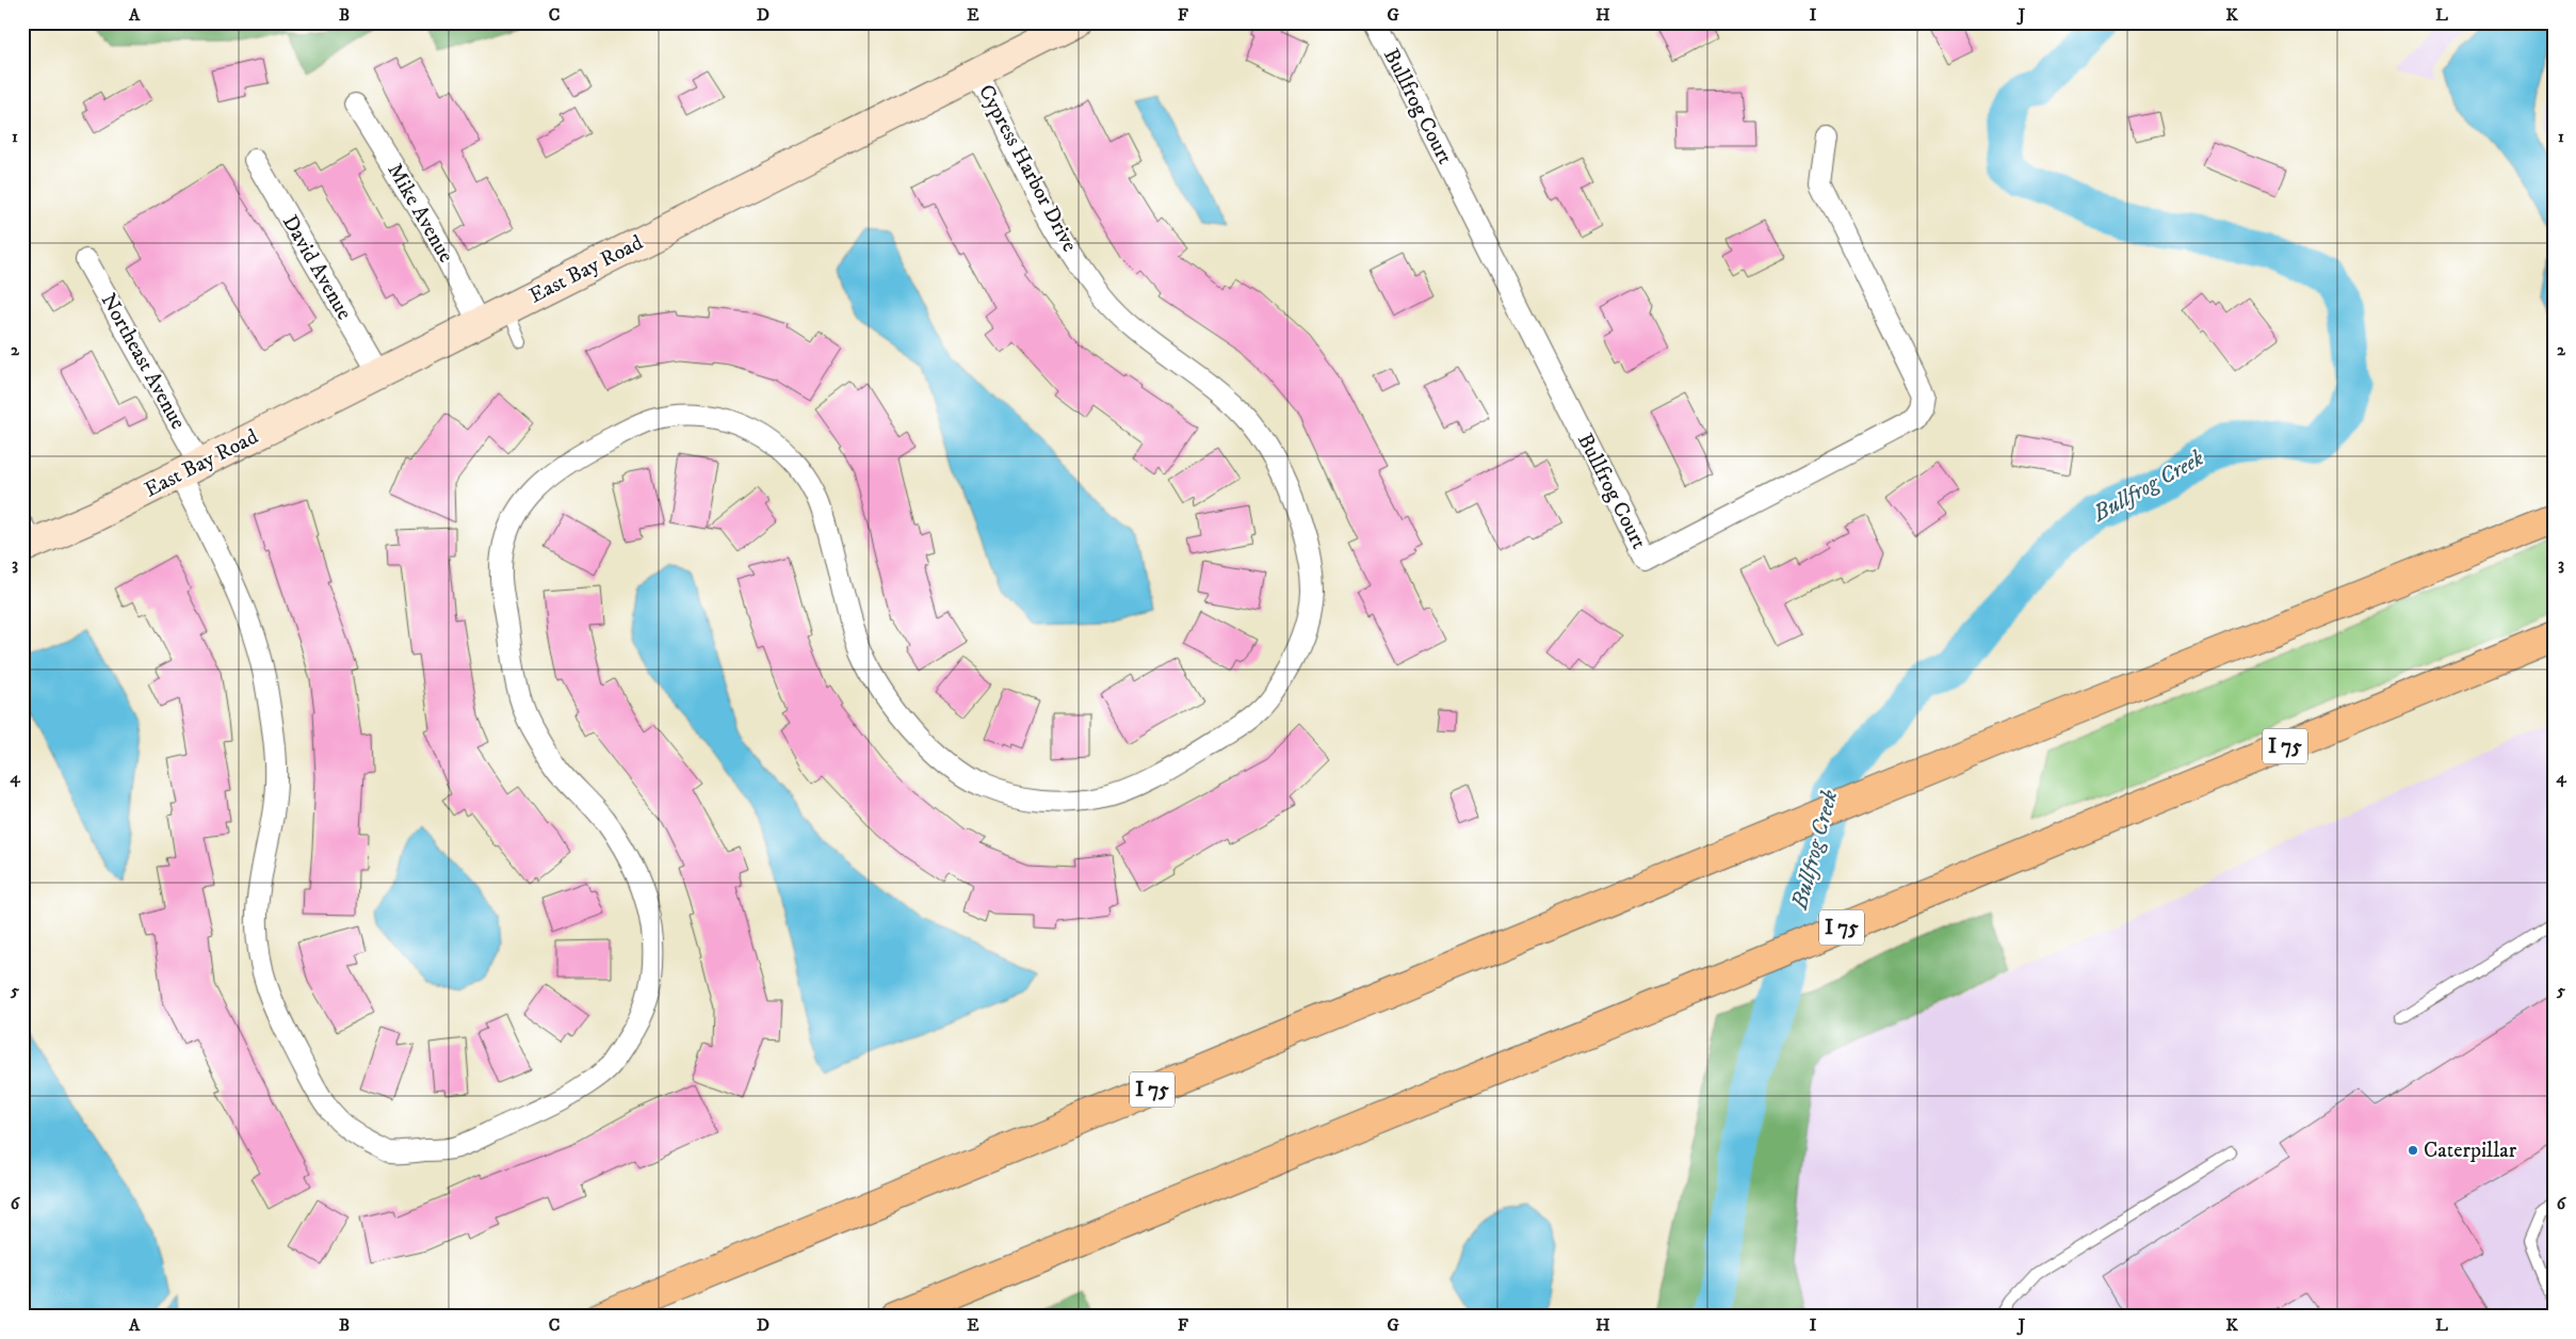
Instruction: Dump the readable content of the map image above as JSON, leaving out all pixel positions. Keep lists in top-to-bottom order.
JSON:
{
  "streets": {
    "highway": ["I 75"],
    "street": [
      "Bullfrog Court",
      "Cypress Harbor Drive",
      "Mike Avenue",
      "David Avenue",
      "East Bay Road",
      "Northeast Avenue"
    ]
  },
  "crossings": [
    ["Cypress Harbor Drive", "East Bay Road"],
    ["Cypress Harbor Drive", "Northeast Avenue"],
    ["Mike Avenue", "East Bay Road"],
    ["David Avenue", "East Bay Road"],
    ["East Bay Road", "Northeast Avenue"]
  ],
  "water": ["Bullfrog Creek"],
  "places": ["Caterpillar"],
  "grid": {
    "columns": [
      "A",
      "B",
      "C",
      "D",
      "E",
      "F",
      "G",
      "H",
      "I",
      "J",
      "K",
      "L"
    ],
    "rows": [
      "1",
      "2",
      "3",
      "4",
      "5",
      "6"
    ]
  }
}
